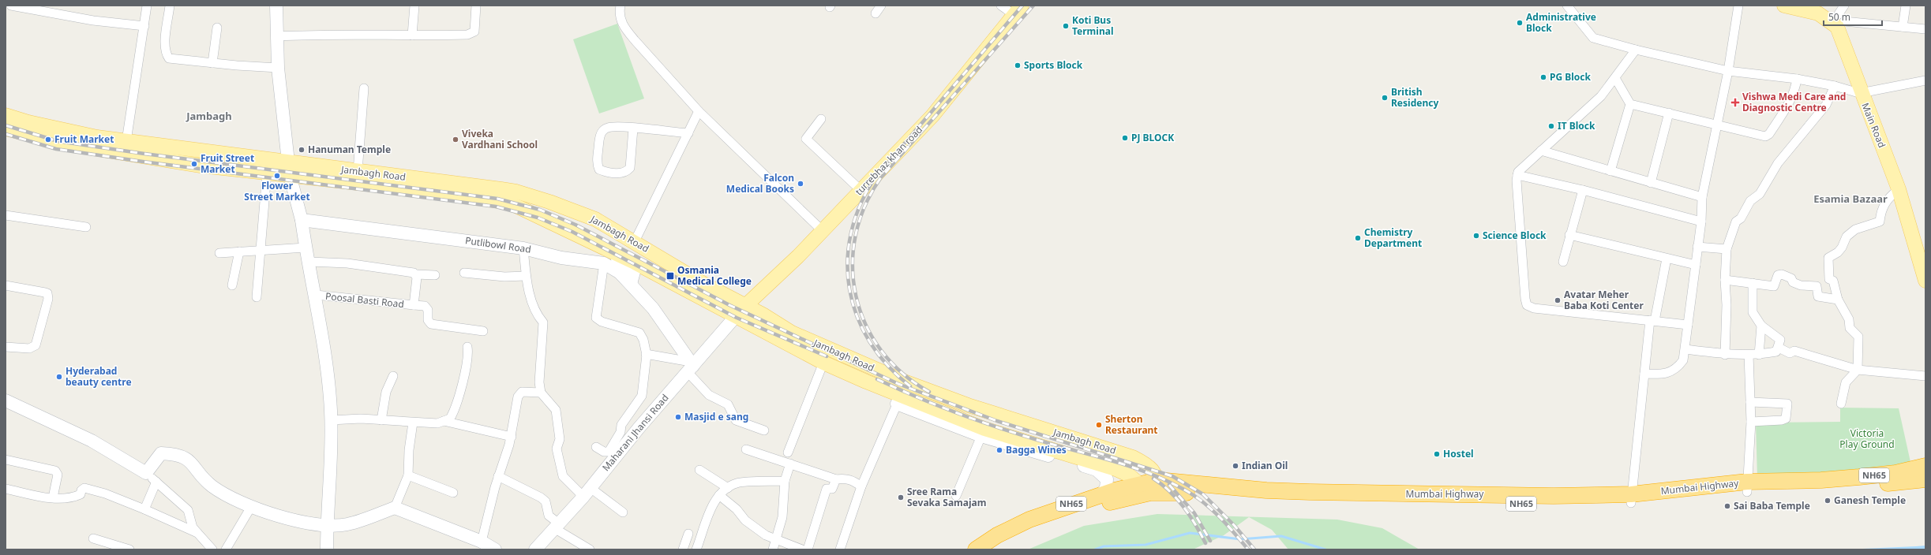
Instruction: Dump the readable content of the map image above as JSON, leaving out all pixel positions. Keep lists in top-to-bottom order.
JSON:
{
  "streets": {
    "highway": ["NH65", "Mumbai Highway"],
    "main road": ["Main Road", "turrebhaz khan road", "Jambagh Road"],
    "street": ["Putlibowl Road", "Poosal Basti Road", "Maharani Jhansi Road"]
  },
  "crossings": [
    ["turrebhaz khan road", "Jambagh Road"],
    ["turrebhaz khan road", "Maharani Jhansi Road"],
    ["Jambagh Road", "Maharani Jhansi Road"],
    ["Jambagh Road", "Mumbai Highway"],
    ["Putlibowl Road", "Maharani Jhansi Road"]
  ],
  "districts": ["Jambagh", "Esamia Bazaar"],
  "parks": ["Victoria Play Ground"],
  "places": {
    "other": [
      "Administrative Block",
      "Koti Bus Terminal",
      "Sports Block",
      "PG Block",
      "British Residency",
      "IT Block",
      "PJ BLOCK",
      "Fruit Market",
      "Viveka Vardhani School",
      "Hanuman Temple",
      "Fruit Street Market",
      "Flower Street Market",
      "Falcon Medical Books",
      "Science Block",
      "Chemistry Department",
      "Avatar Meher Baba Koti Center",
      "Hyderabad beauty centre",
      "Masjid e sang",
      "Sherton Restaurant",
      "Bagga Wines",
      "Hostel",
      "Indian Oil",
      "Sree Rama Sevaka Samajam",
      "Ganesh Temple",
      "Sai Baba Temple"
    ],
    "health": ["Vishwa Medi Care and Diagnostic Centre"],
    "transit": ["Osmania Medical College"]
  },
  "scale_bar": "50 m"
}
